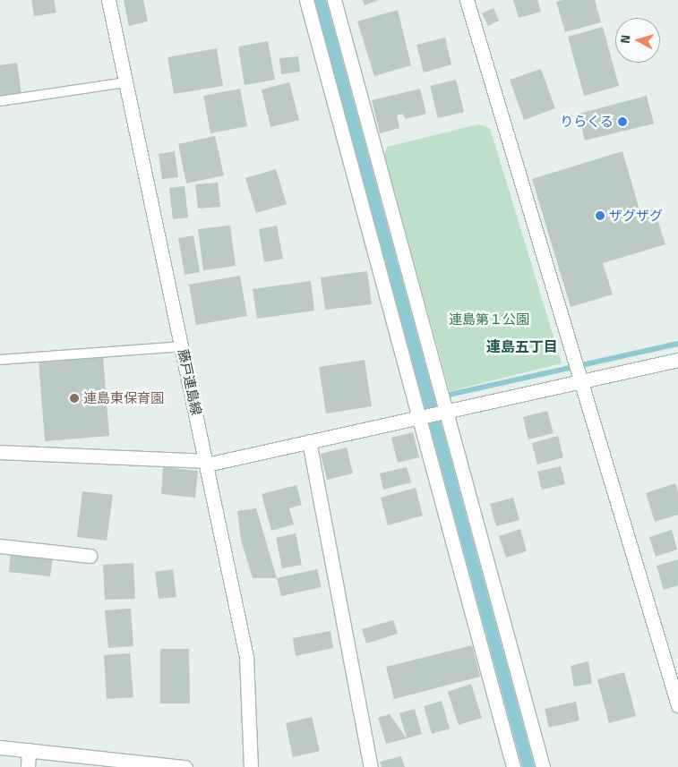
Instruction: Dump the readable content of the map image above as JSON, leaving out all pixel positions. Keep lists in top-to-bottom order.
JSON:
{
  "streets": {
    "street": ["藤戸連島線"]
  },
  "districts": ["連島五丁目"],
  "parks": ["連島第１公園"],
  "places": ["りらくる", "ザグザグ", "連島東保育園"],
  "north": "left"
}
